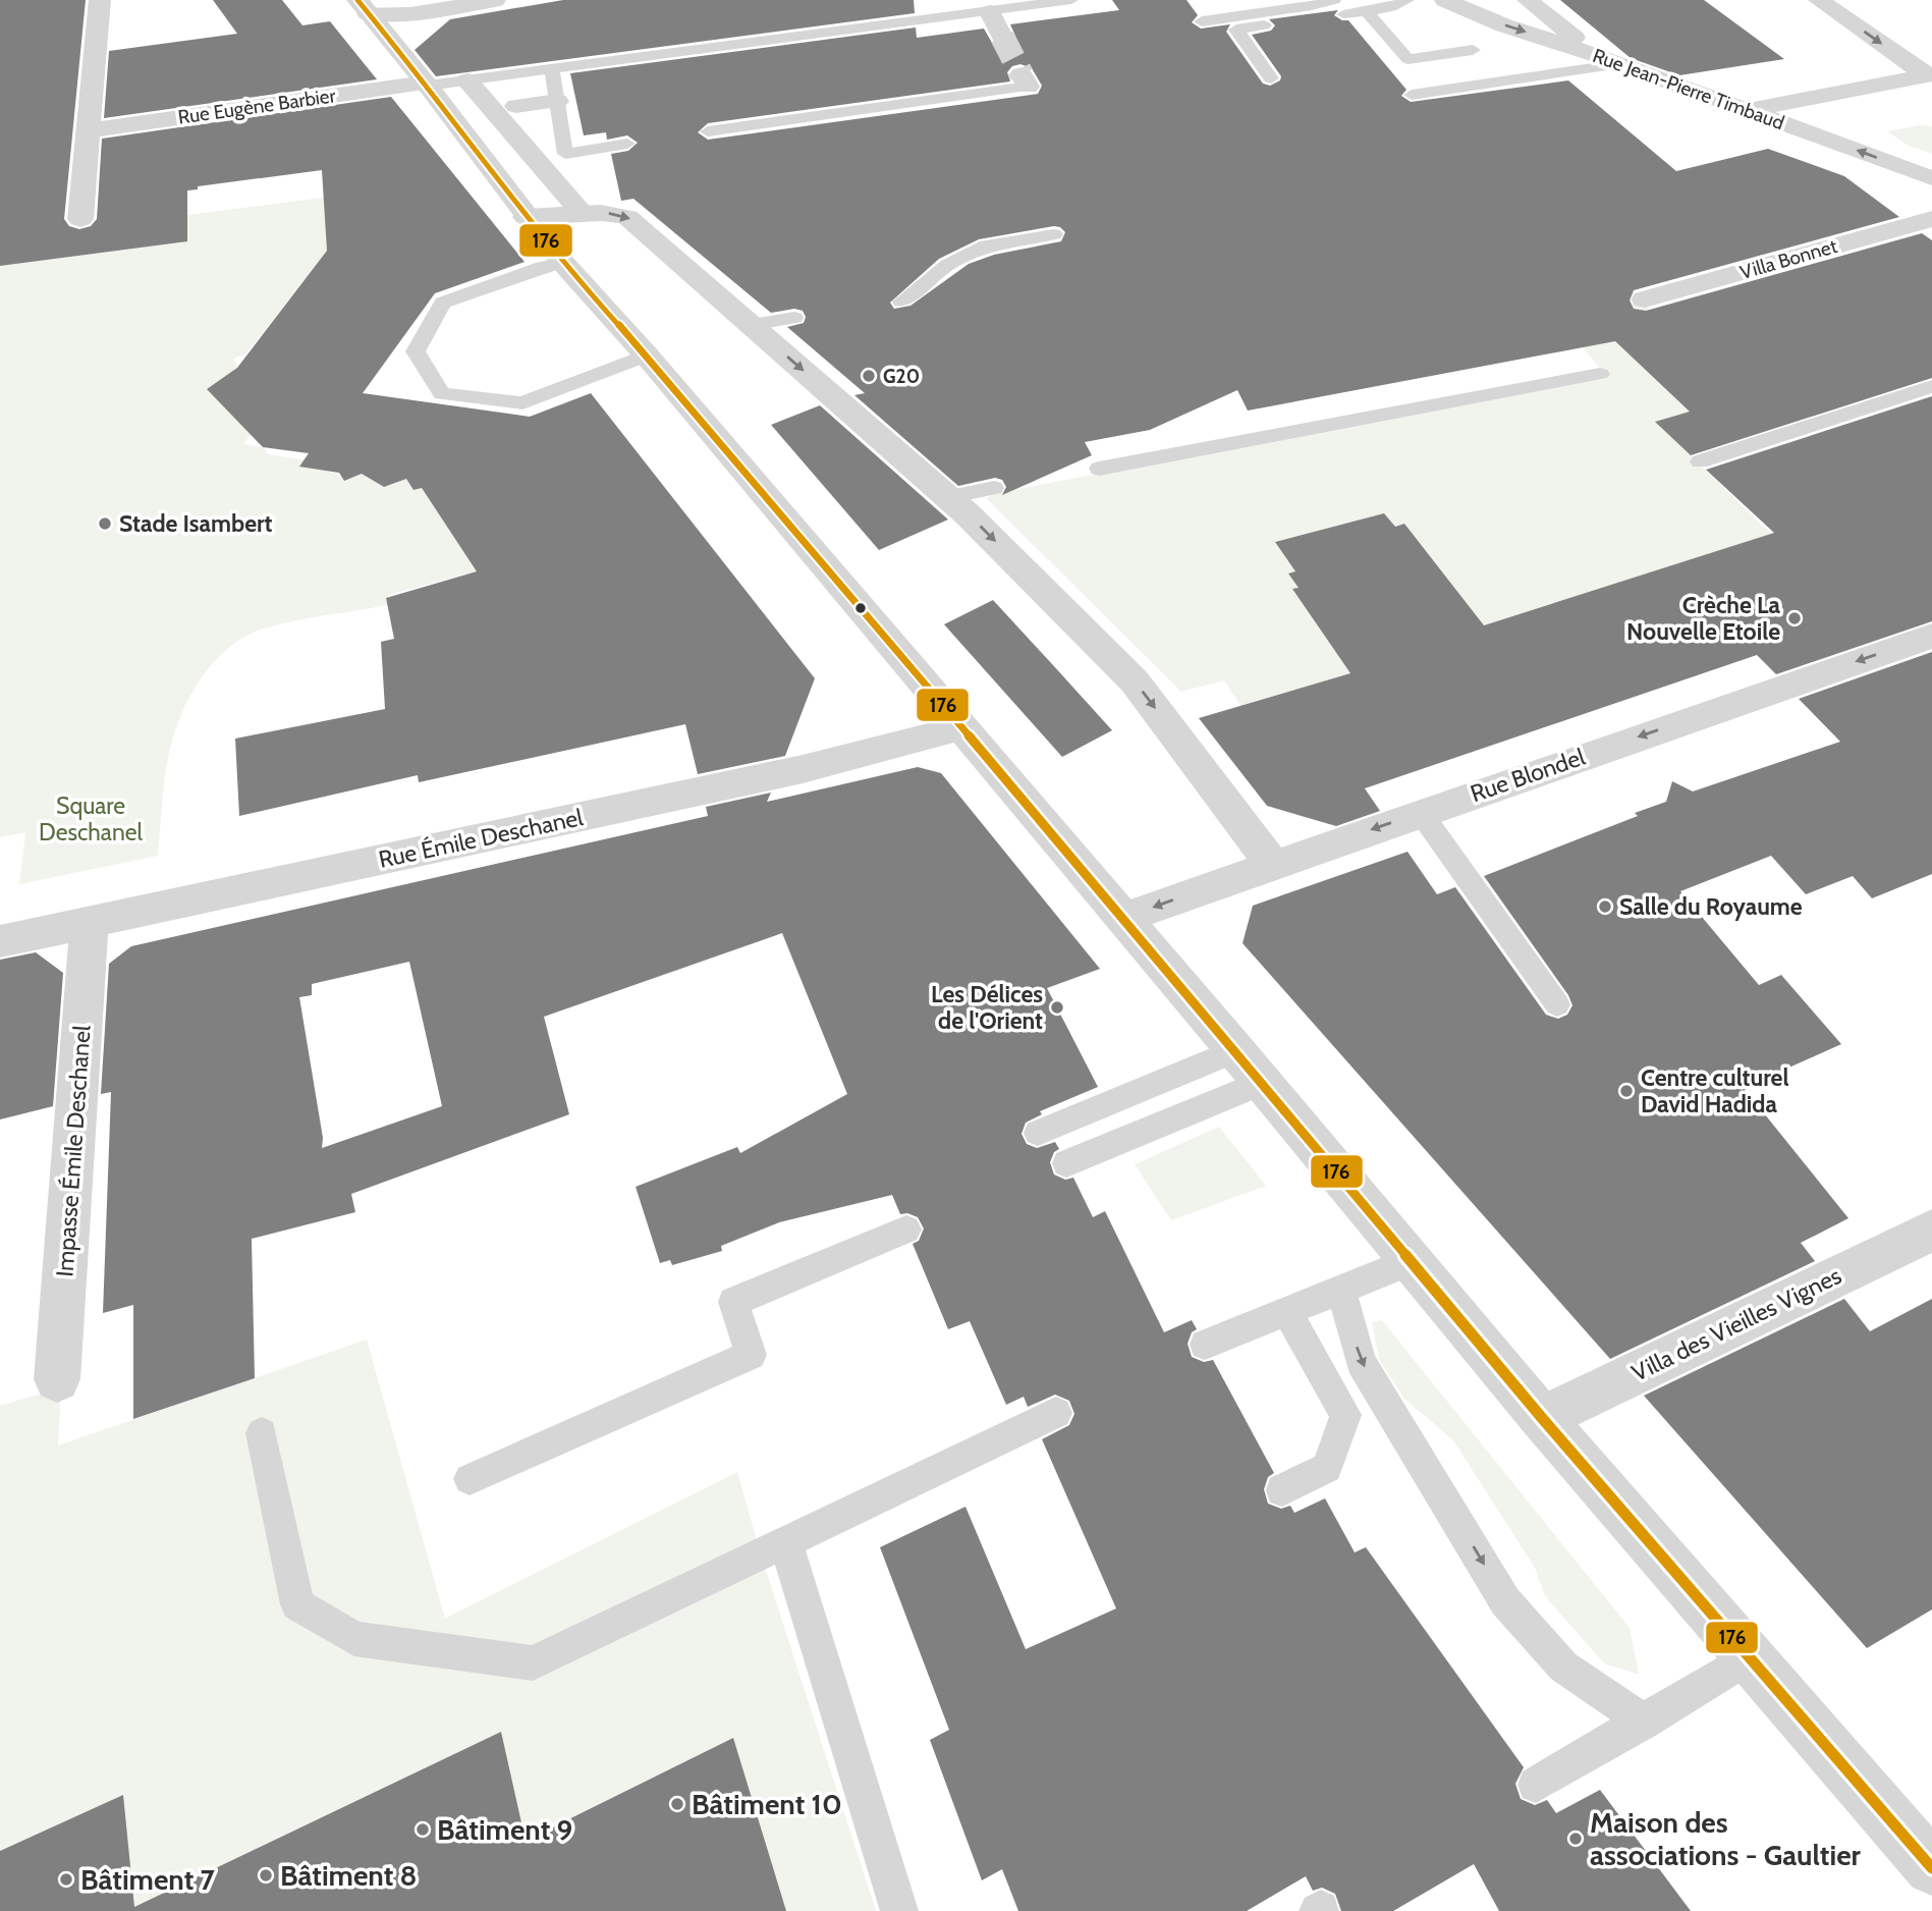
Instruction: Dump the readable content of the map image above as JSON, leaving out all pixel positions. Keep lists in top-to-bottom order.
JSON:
{
  "streets": {
    "street": [
      "Rue Jean-Pierre Timbaud",
      "Rue Eugène Barbier",
      "Villa Bonnet",
      "Rue Blondel",
      "Rue Émile Deschanel",
      "Impasse Émile Deschanel",
      "Villa des Vieilles Vignes"
    ]
  },
  "crossings": [
    ["Rue Émile Deschanel", "Impasse Émile Deschanel"]
  ],
  "one_way": ["Rue Blondel"],
  "parks": ["Square Deschanel"],
  "places": [
    "G20",
    "Stade Isambert",
    "Crèche La Nouvelle Etoile",
    "Salle du Royaume",
    "Les Délices de l'Orient",
    "Centre culturel David Hadida",
    "Bâtiment 10",
    "Bâtiment 9",
    "Maison des associations - Gaultier",
    "Bâtiment 8",
    "Bâtiment 7"
  ],
  "lines": ["transit line 176"]
}
